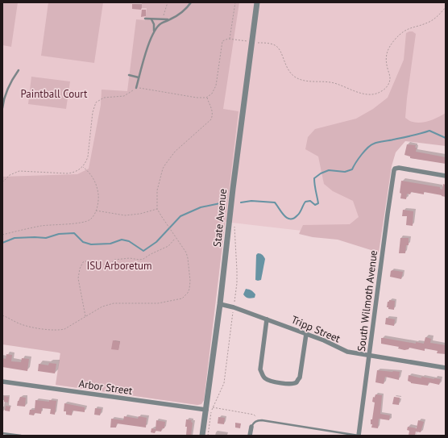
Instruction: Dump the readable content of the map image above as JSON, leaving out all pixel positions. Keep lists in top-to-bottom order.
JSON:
{
  "streets": {
    "street": [
      "State Avenue",
      "South Wilmoth Avenue",
      "Tripp Street",
      "Arbor Street"
    ]
  },
  "crossings": [
    ["State Avenue", "Tripp Street"],
    ["State Avenue", "Arbor Street"],
    ["South Wilmoth Avenue", "Tripp Street"]
  ],
  "parks": ["Paintball Court", "ISU Arboretum"]
}
